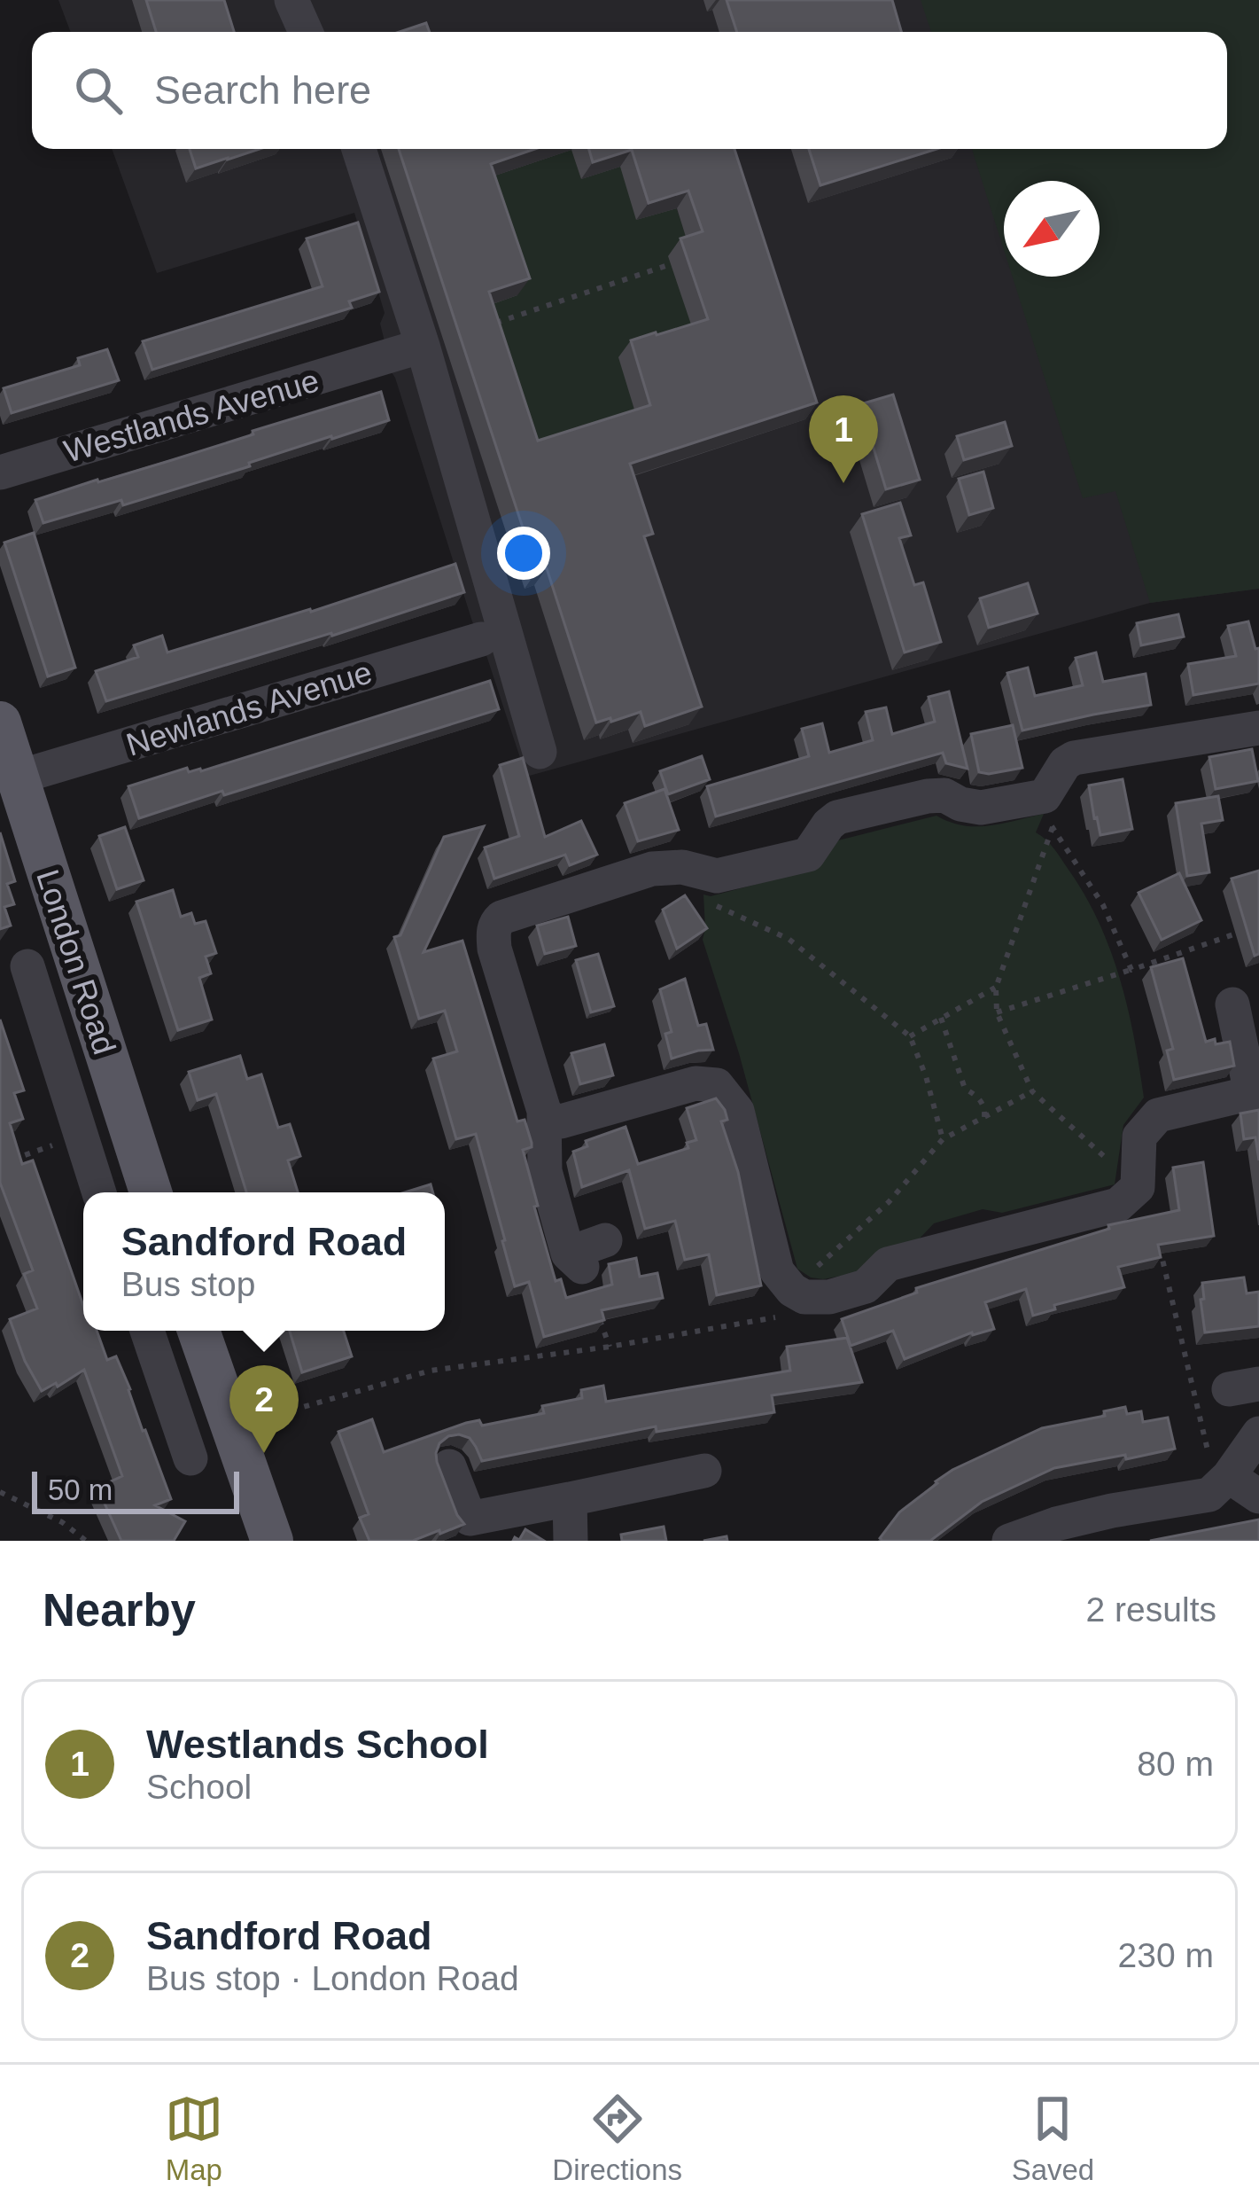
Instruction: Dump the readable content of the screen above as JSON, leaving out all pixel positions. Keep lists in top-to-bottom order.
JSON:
{
  "streets": {
    "main road": ["London Road"],
    "street": ["Westlands Avenue", "Newlands Avenue"]
  },
  "crossings": [
    ["Newlands Avenue", "London Road"]
  ],
  "scale_bar": "50 m",
  "north": "bottom left",
  "page": {
    "search": "Search here",
    "pins": ["1", "2"],
    "popup": ["Sandford Road", "Bus stop"],
    "scale": "50 m",
    "heading": ["Nearby", "2 results"],
    "list": [
      {
        "mark": "1",
        "name": "Westlands School",
        "note": "School",
        "value": "80 m"
      },
      {
        "mark": "2",
        "name": "Sandford Road",
        "note": "Bus stop · London Road",
        "value": "230 m"
      }
    ],
    "nav": ["Map", "Directions", "Saved"]
  }
}
